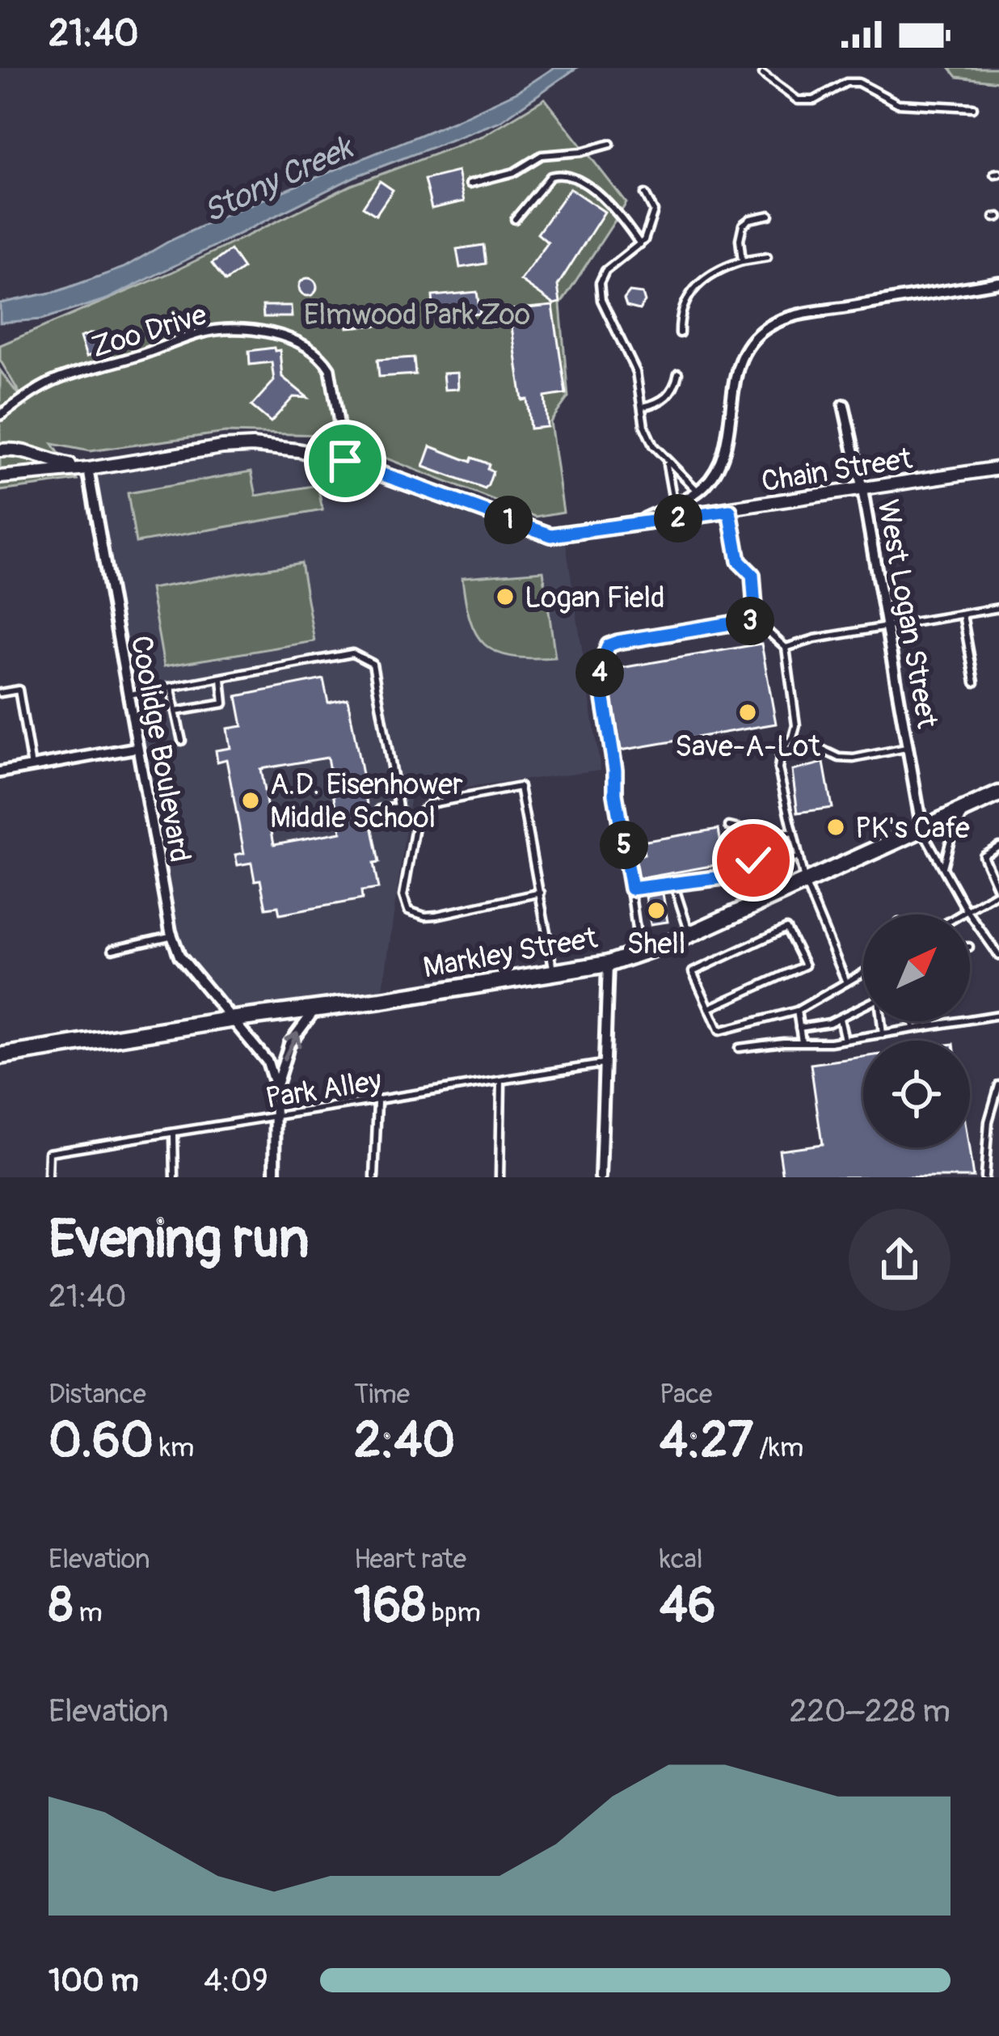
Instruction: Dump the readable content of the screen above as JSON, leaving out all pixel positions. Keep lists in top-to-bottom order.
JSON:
{
  "streets": {
    "highway": ["Markley Street"],
    "street": [
      "Zoo Drive",
      "Chain Street",
      "West Logan Street",
      "Coolidge Boulevard"
    ],
    "lane": ["Park Alley"]
  },
  "crossings": [
    ["Zoo Drive", "Chain Street"],
    ["Chain Street", "West Logan Street"],
    ["Chain Street", "Coolidge Boulevard"],
    ["West Logan Street", "Markley Street"],
    ["Coolidge Boulevard", "Markley Street"]
  ],
  "water": ["Stony Creek"],
  "parks": ["Elmwood Park Zoo"],
  "places": [
    "Logan Field",
    "Save-A-Lot",
    "A.D. Eisenhower Middle School",
    "PK's Cafe",
    "Shell"
  ],
  "north": "top right",
  "page": {
    "status": "21:40",
    "pins": [
      "2",
      "1",
      "3",
      "4",
      "5"
    ],
    "heading": ["Evening run", "21:40"],
    "stats": [
      ["Distance", "0.60 km"],
      ["Time", "2:40"],
      ["Pace", "4:27 /km"],
      ["Elevation", "8 m"],
      ["Heart rate", "168 bpm"],
      ["kcal", "46"]
    ],
    "chart": ["Elevation", "220–228 m"],
    "list": [
      {
        "name": "100 m",
        "note": "4:09"
      }
    ]
  }
}
